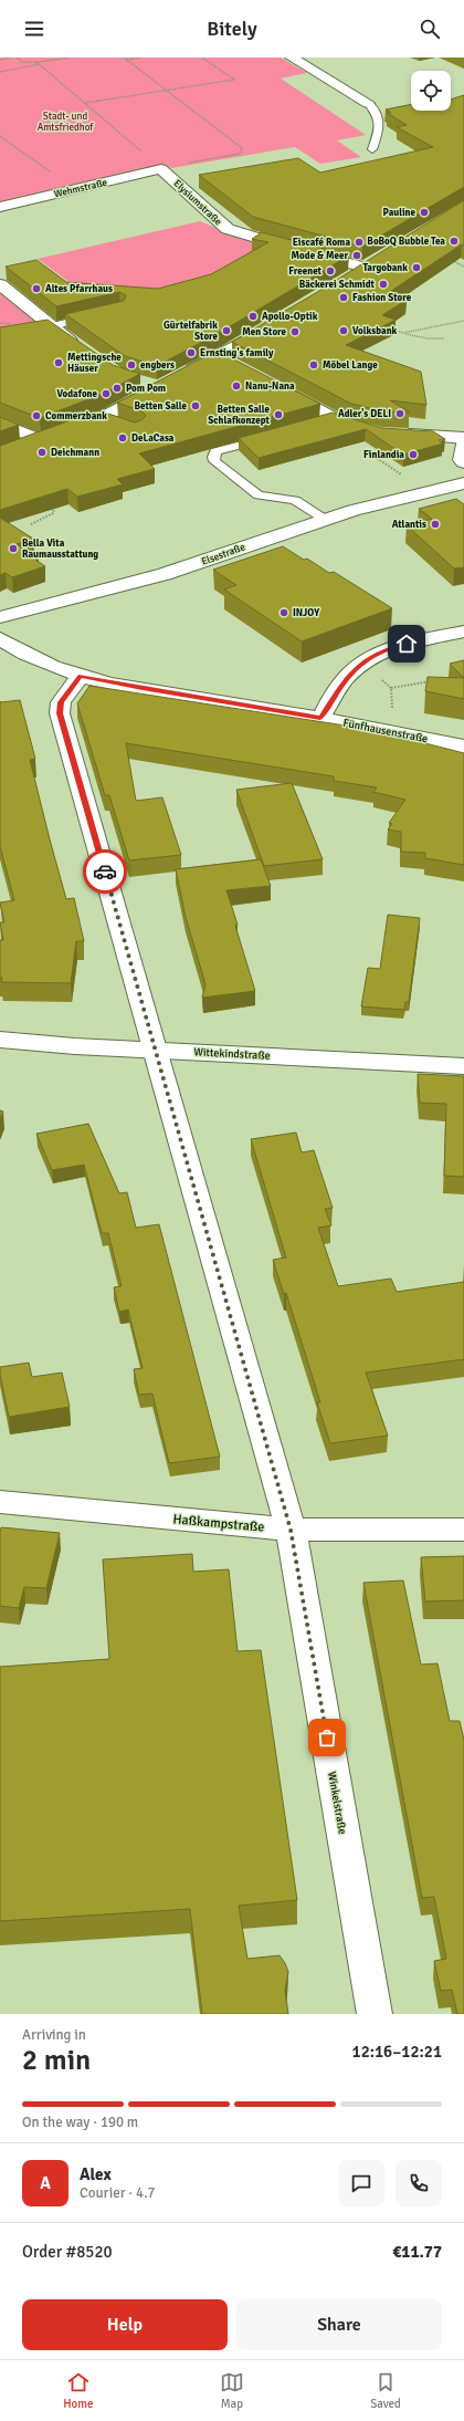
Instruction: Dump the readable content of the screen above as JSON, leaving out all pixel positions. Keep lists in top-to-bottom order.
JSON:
{
  "streets": {
    "street": [
      "Wehmstraße",
      "Elysiumstraße",
      "Elsestraße",
      "Fünfhausenstraße",
      "Wittekindstraße",
      "Haßkampstraße",
      "Winkelstraße"
    ]
  },
  "crossings": [
    ["Wehmstraße", "Elysiumstraße"],
    ["Fünfhausenstraße", "Winkelstraße"],
    ["Wittekindstraße", "Winkelstraße"],
    ["Haßkampstraße", "Winkelstraße"]
  ],
  "parks": ["Stadt- und Amtsfriedhof"],
  "places": [
    "Pauline",
    "BoBoQ Bubble Tea",
    "Eiscafé Roma",
    "Mode & Meer",
    "Targobank",
    "Freenet",
    "Bäckerei Schmidt",
    "Altes Pfarrhaus",
    "Fashion Store",
    "Apollo-Optik",
    "Gürtelfabrik Store",
    "Volksbank",
    "Men Store",
    "Ernsting's family",
    "Mettingsche Häuser",
    "engbers",
    "Möbel Lange",
    "Nanu-Nana",
    "Pom Pom",
    "Vodafone",
    "Betten Salle",
    "Adler's DELI",
    "Betten Salle Schlafkonzept",
    "Commerzbank",
    "DeLaCasa",
    "Deichmann",
    "Finlandia",
    "Atlantis",
    "Bella Vita Raumausstattung",
    "INJOY"
  ],
  "page": {
    "header": "Bitely",
    "heading": ["2 min", "Arriving in", "12:16–12:21"],
    "panel": [
      "Alex",
      "Courier · 4.7",
      "Order #8520",
      "€11.77"
    ],
    "bar": "On the way · 190 m",
    "round": "A",
    "buttons": ["Help", "Share"],
    "tabs": ["Home", "Map", "Saved"]
  }
}
